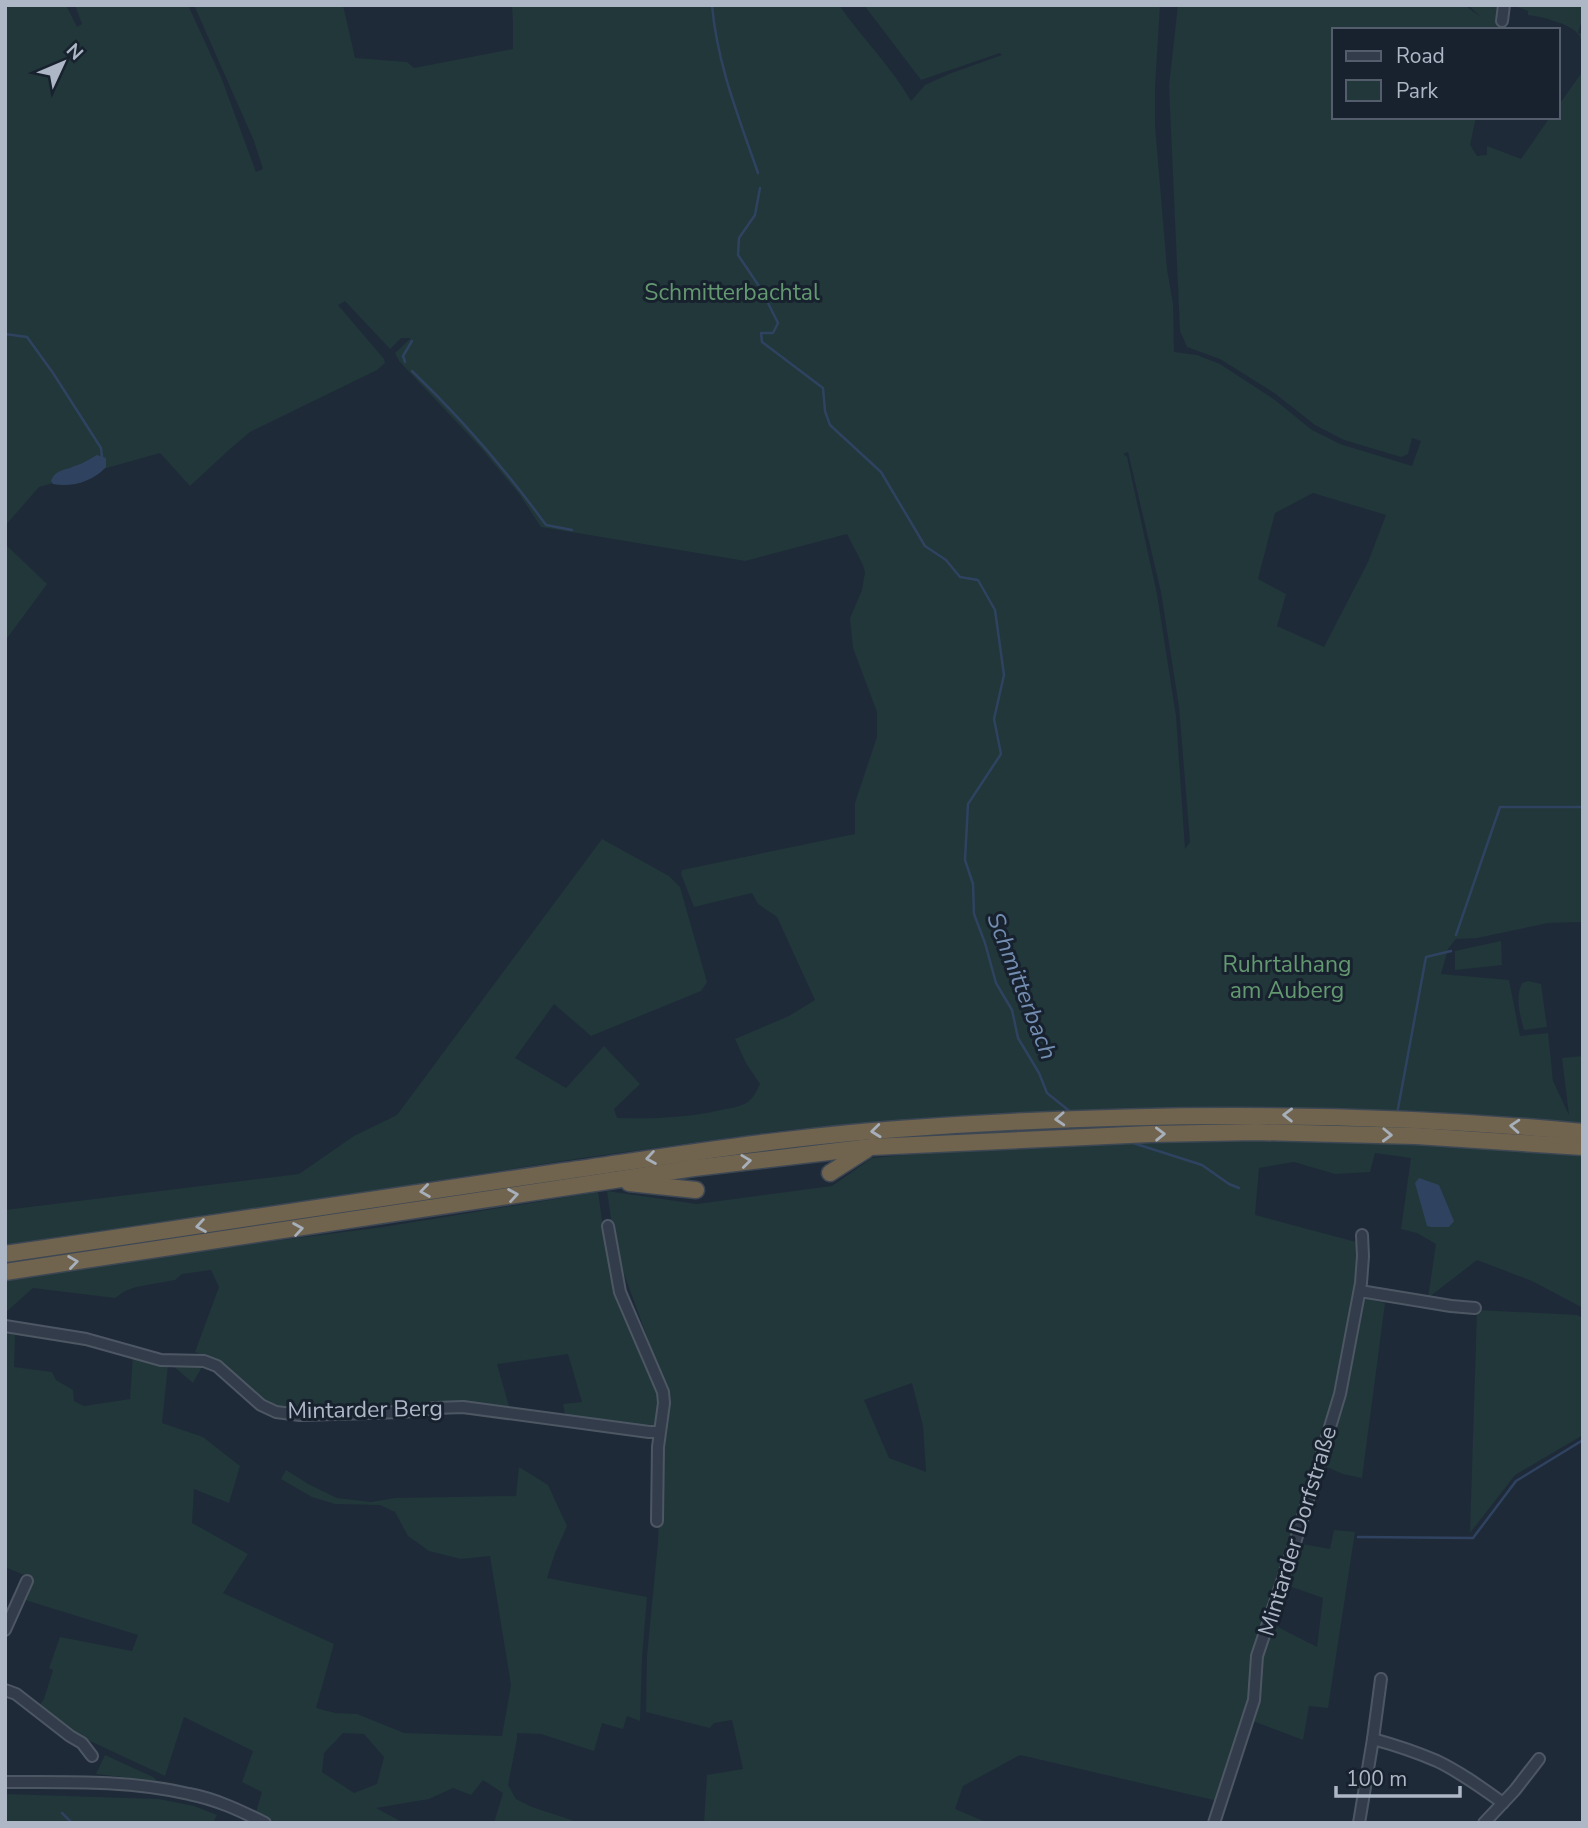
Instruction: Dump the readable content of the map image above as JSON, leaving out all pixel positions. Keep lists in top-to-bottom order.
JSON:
{
  "streets": {
    "street": ["Mintarder Berg", "Mintarder Dorfstraße"]
  },
  "water": ["Schmitterbach"],
  "parks": ["Schmitterbachtal", "Ruhrtalhang am Auberg"],
  "legend": ["Road", "Park"],
  "scale_bar": "100 m",
  "north": "top right"
}
